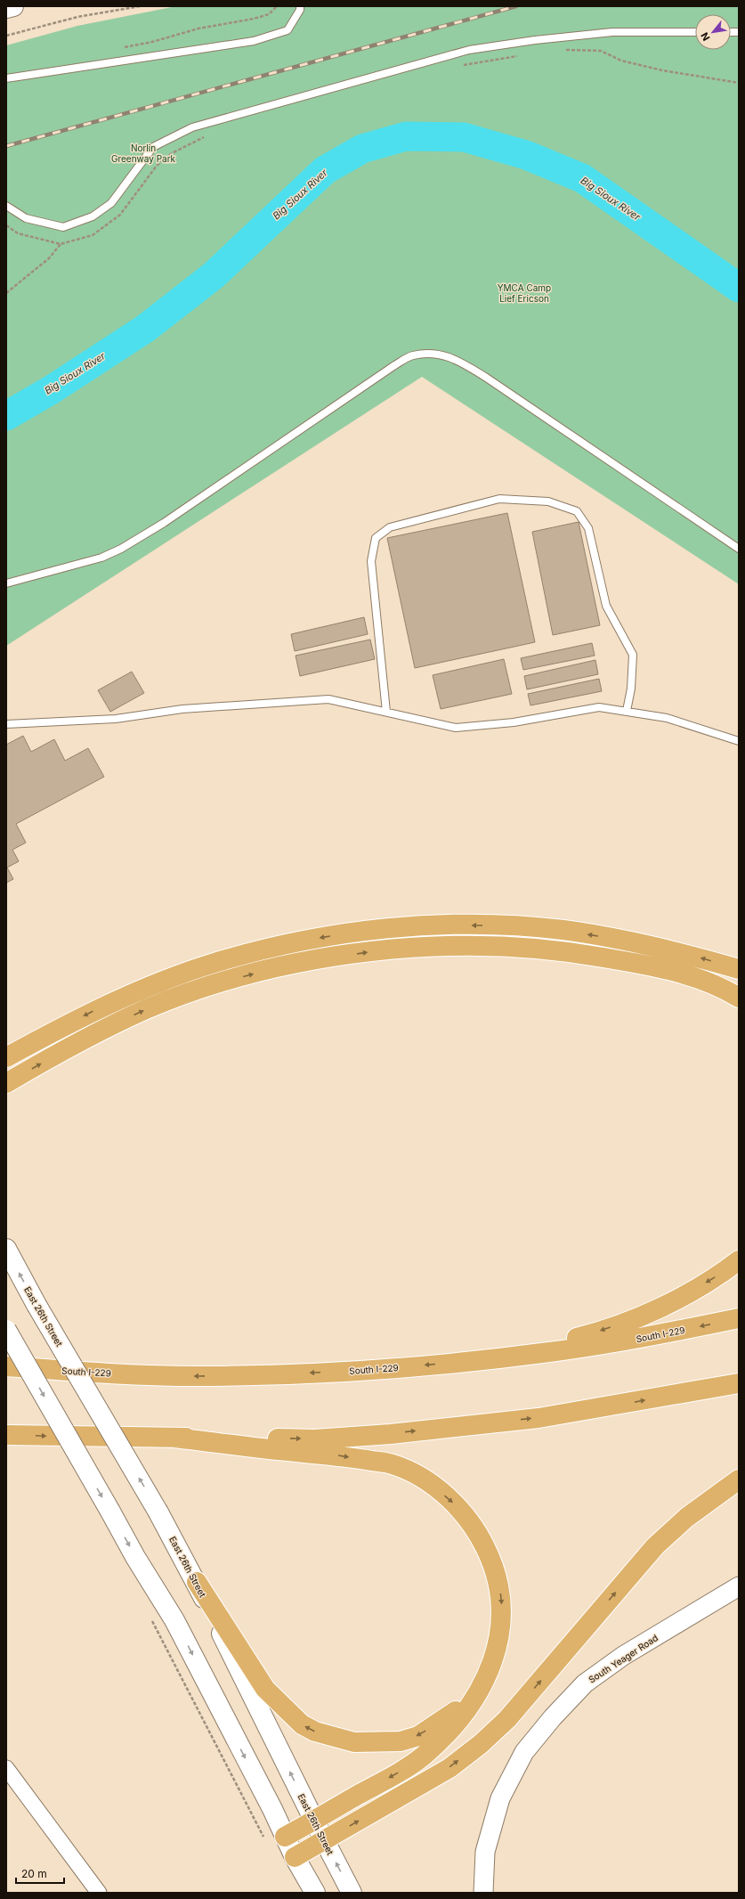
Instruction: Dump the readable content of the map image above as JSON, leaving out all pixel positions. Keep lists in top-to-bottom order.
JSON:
{
  "streets": {
    "highway": ["South I-229"],
    "main road": ["East 26th Street"],
    "street": ["South Yeager Road"]
  },
  "water": ["Big Sioux River"],
  "parks": ["Norlin Greenway Park", "YMCA Camp Lief Ericson"],
  "scale_bar": "20 m",
  "north": "bottom left"
}
